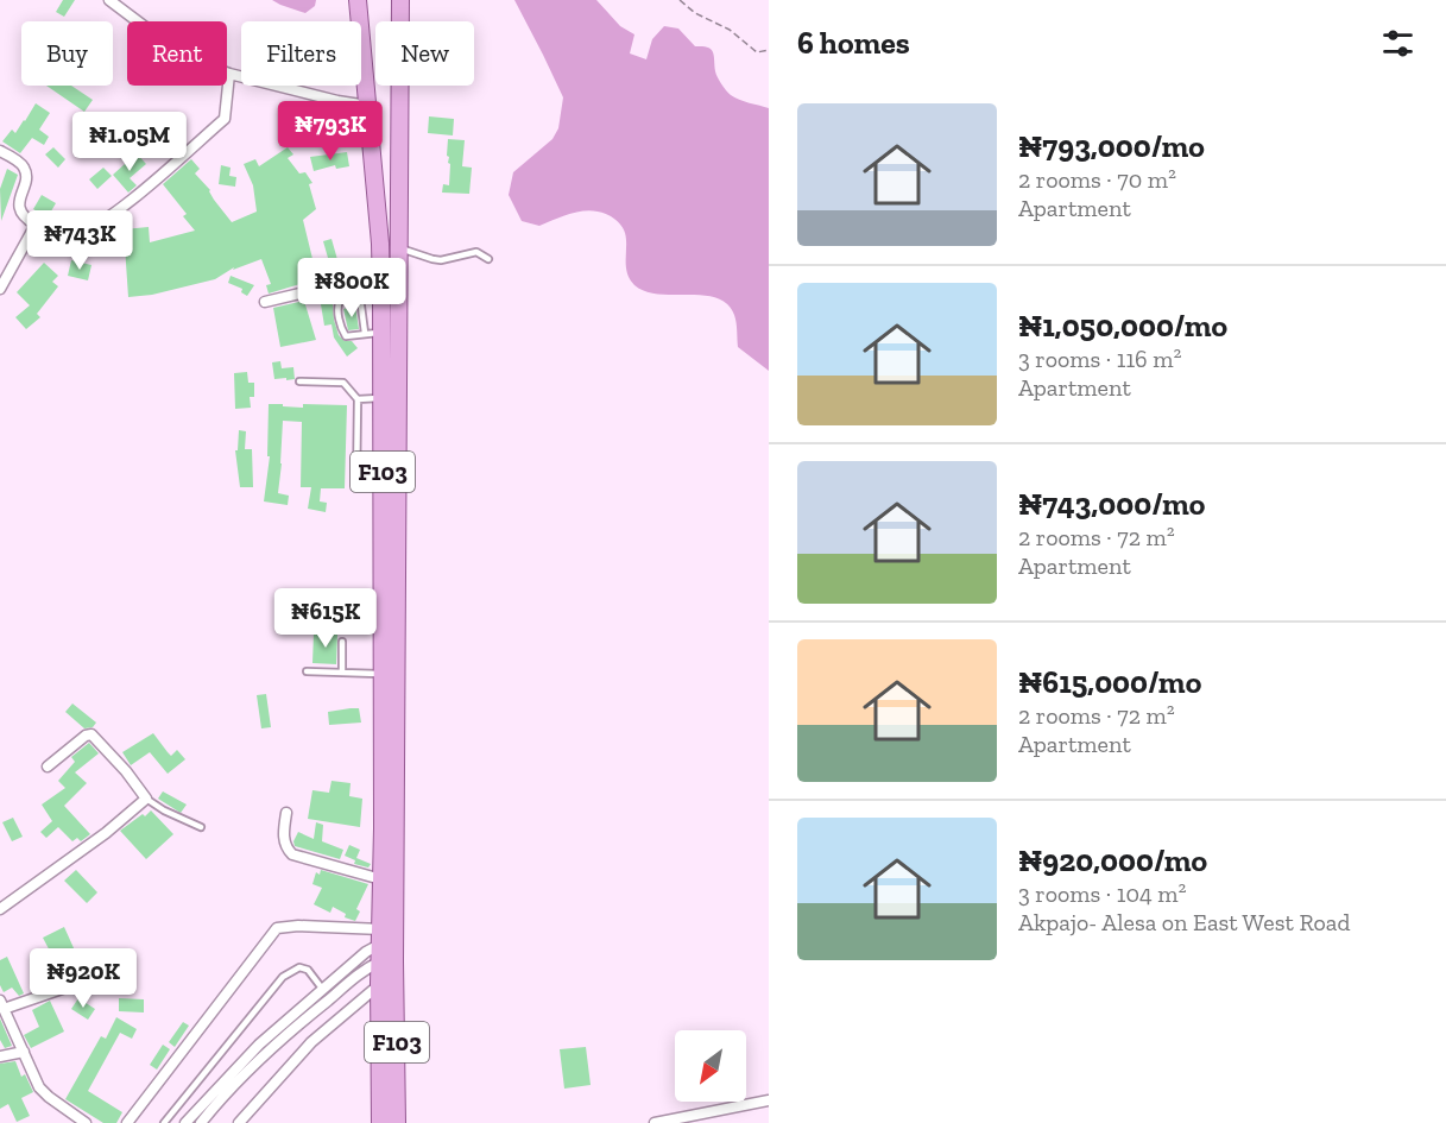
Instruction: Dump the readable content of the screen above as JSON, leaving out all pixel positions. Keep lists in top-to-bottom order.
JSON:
{
  "streets": {
    "main road": ["F103"]
  },
  "north": "bottom left",
  "page": {
    "heading": "6 homes",
    "chip": [
      "Buy",
      "Rent",
      "Filters",
      "New"
    ],
    "list": [
      {
        "name": "₦793,000/mo",
        "note": "2 rooms · 70 m² · Apartment"
      },
      {
        "name": "₦1,050,000/mo",
        "note": "3 rooms · 116 m² · Apartment"
      },
      {
        "name": "₦743,000/mo",
        "note": "2 rooms · 72 m² · Apartment"
      },
      {
        "name": "₦615,000/mo",
        "note": "2 rooms · 72 m² · Apartment"
      },
      {
        "name": "₦920,000/mo",
        "note": "3 rooms · 104 m² · Akpajo- Alesa on East West Road"
      }
    ],
    "price": [
      "₦793K",
      "₦1.05M",
      "₦743K",
      "₦800K",
      "₦615K",
      "₦920K"
    ]
  }
}
